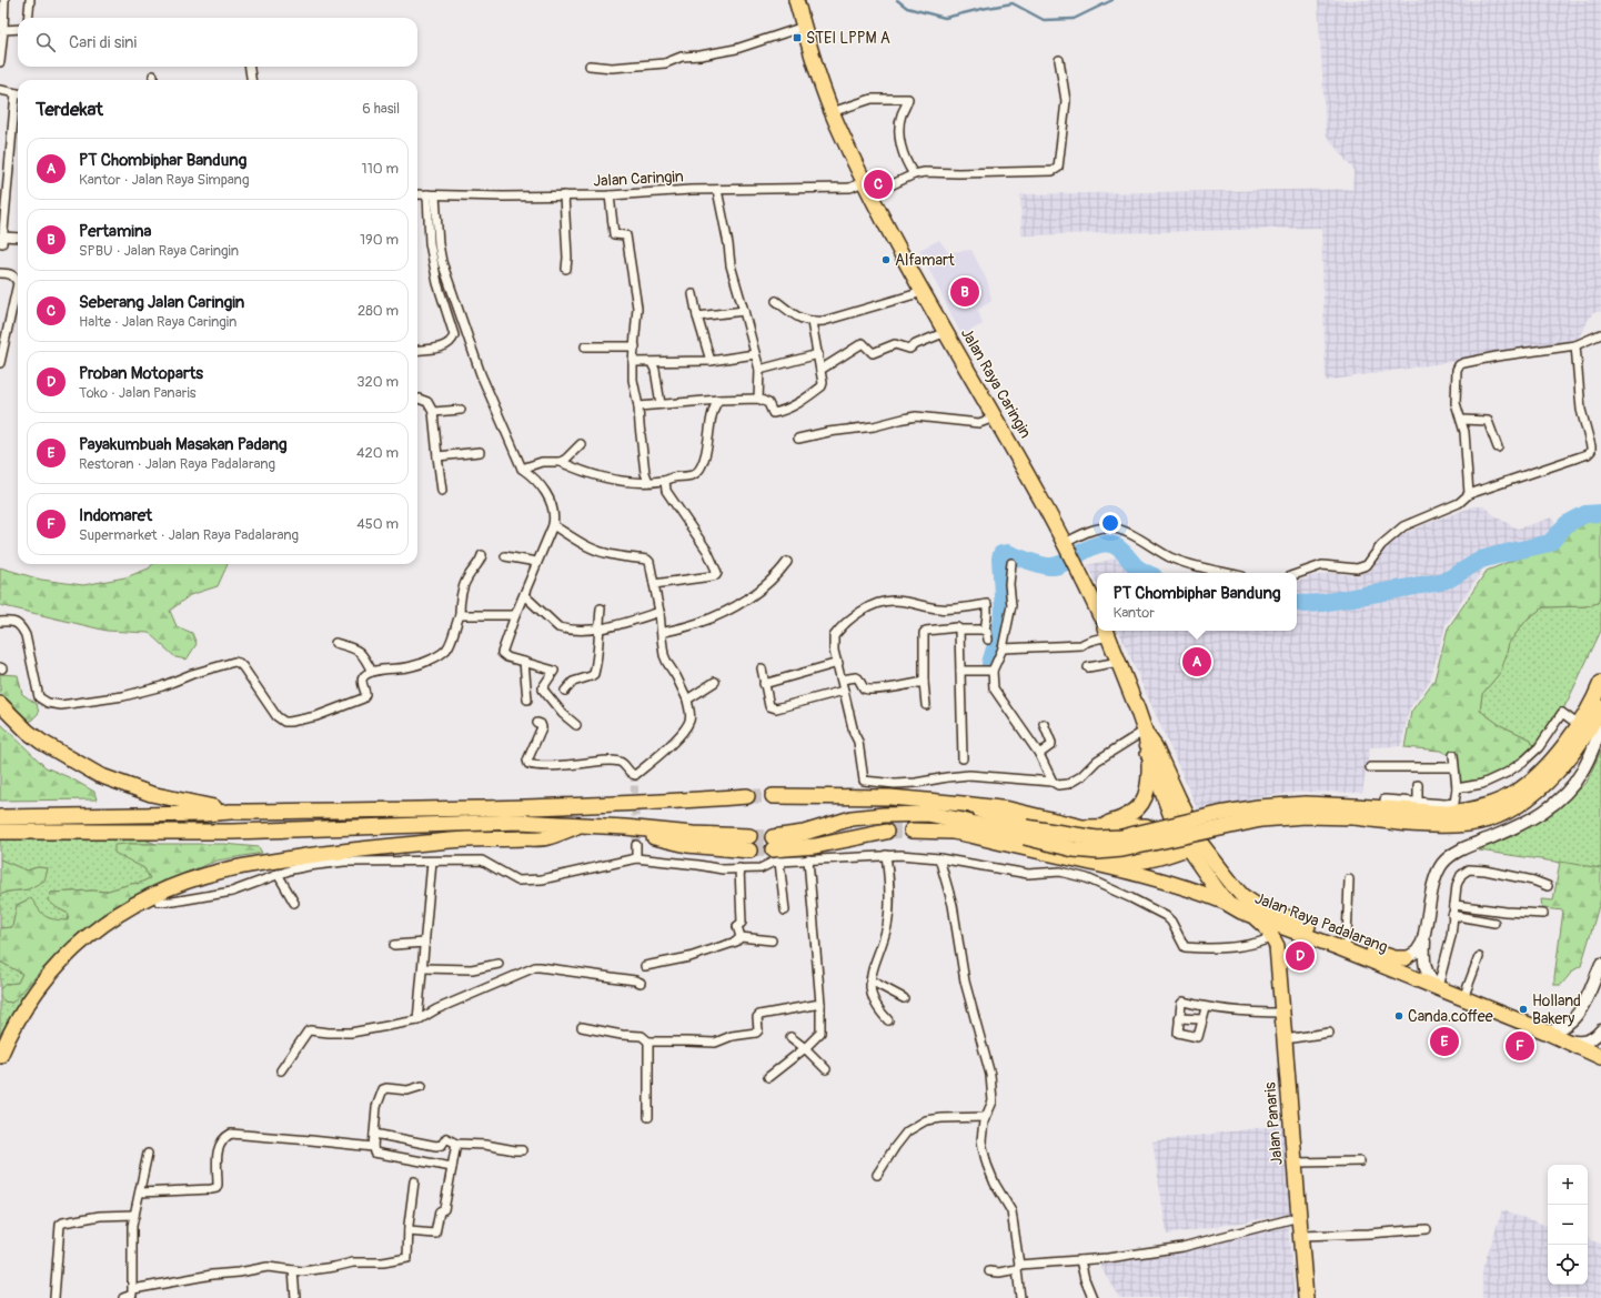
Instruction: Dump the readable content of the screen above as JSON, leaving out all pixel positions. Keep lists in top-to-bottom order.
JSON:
{
  "streets": {
    "highway": ["Jalan Raya Caringin", "Jalan Raya Padalarang", "Jalan Panaris"],
    "street": ["Jalan Caringin"]
  },
  "crossings": [
    ["Jalan Caringin", "Jalan Raya Caringin"]
  ],
  "places": {
    "transit": ["STEI LPPM A"],
    "other": ["Alfamart", "Holland Bakery", "Canda.coffee"]
  },
  "page": {
    "search": "Cari di sini",
    "heading": ["Terdekat", "6 hasil"],
    "list": [
      {
        "mark": "A",
        "name": "PT Chombiphar Bandung",
        "note": "Kantor · Jalan Raya Simpang",
        "value": "110 m"
      },
      {
        "mark": "B",
        "name": "Pertamina",
        "note": "SPBU · Jalan Raya Caringin",
        "value": "190 m"
      },
      {
        "mark": "C",
        "name": "Seberang Jalan Caringin",
        "note": "Halte · Jalan Raya Caringin",
        "value": "280 m"
      },
      {
        "mark": "D",
        "name": "Proban Motoparts",
        "note": "Toko · Jalan Panaris",
        "value": "320 m"
      },
      {
        "mark": "E",
        "name": "Payakumbuah Masakan Padang",
        "note": "Restoran · Jalan Raya Padalarang",
        "value": "420 m"
      },
      {
        "mark": "F",
        "name": "Indomaret",
        "note": "Supermarket · Jalan Raya Padalarang",
        "value": "450 m"
      }
    ],
    "pins": [
      "C",
      "B",
      "A",
      "D",
      "E",
      "F"
    ],
    "popup": ["PT Chombiphar Bandung", "Kantor"],
    "map_buttons": ["+", "−"]
  }
}
